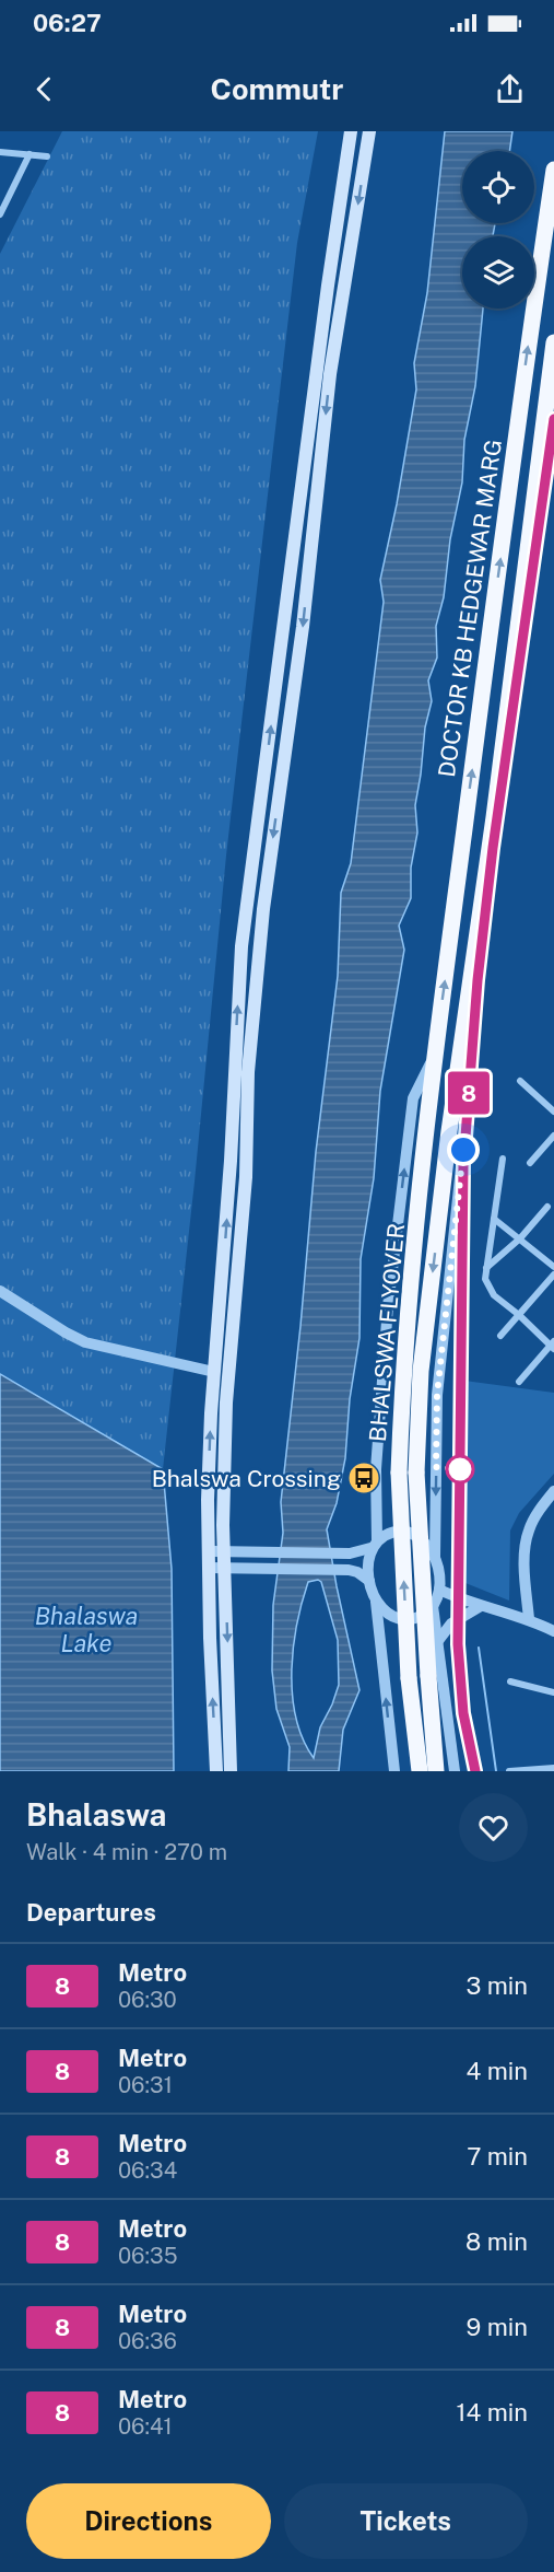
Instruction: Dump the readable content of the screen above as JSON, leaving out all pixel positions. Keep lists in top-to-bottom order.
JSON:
{
  "streets": {
    "highway": ["DOCTOR KB HEDGEWAR MARG", "BHALSWA FLYOVER"]
  },
  "crossings": [
    ["DOCTOR KB HEDGEWAR MARG", "BHALSWA FLYOVER"]
  ],
  "water": ["Bhalaswa Lake"],
  "places": {
    "bus stop": ["Bhalswa Crossing"]
  },
  "lines": ["metro line 8"],
  "page": {
    "status": "06:27",
    "header": "Commutr",
    "on_map": "8",
    "heading": [
      ["Bhalaswa", "Walk · 4 min · 270 m"],
      "Departures"
    ],
    "list": [
      {
        "mark": "8",
        "name": "Metro",
        "note": "06:30",
        "value": "3 min"
      },
      {
        "mark": "8",
        "name": "Metro",
        "note": "06:31",
        "value": "4 min"
      },
      {
        "mark": "8",
        "name": "Metro",
        "note": "06:34",
        "value": "7 min"
      },
      {
        "mark": "8",
        "name": "Metro",
        "note": "06:35",
        "value": "8 min"
      },
      {
        "mark": "8",
        "name": "Metro",
        "note": "06:36",
        "value": "9 min"
      },
      {
        "mark": "8",
        "name": "Metro",
        "note": "06:41",
        "value": "14 min"
      }
    ],
    "buttons": ["Directions", "Tickets"]
  }
}
